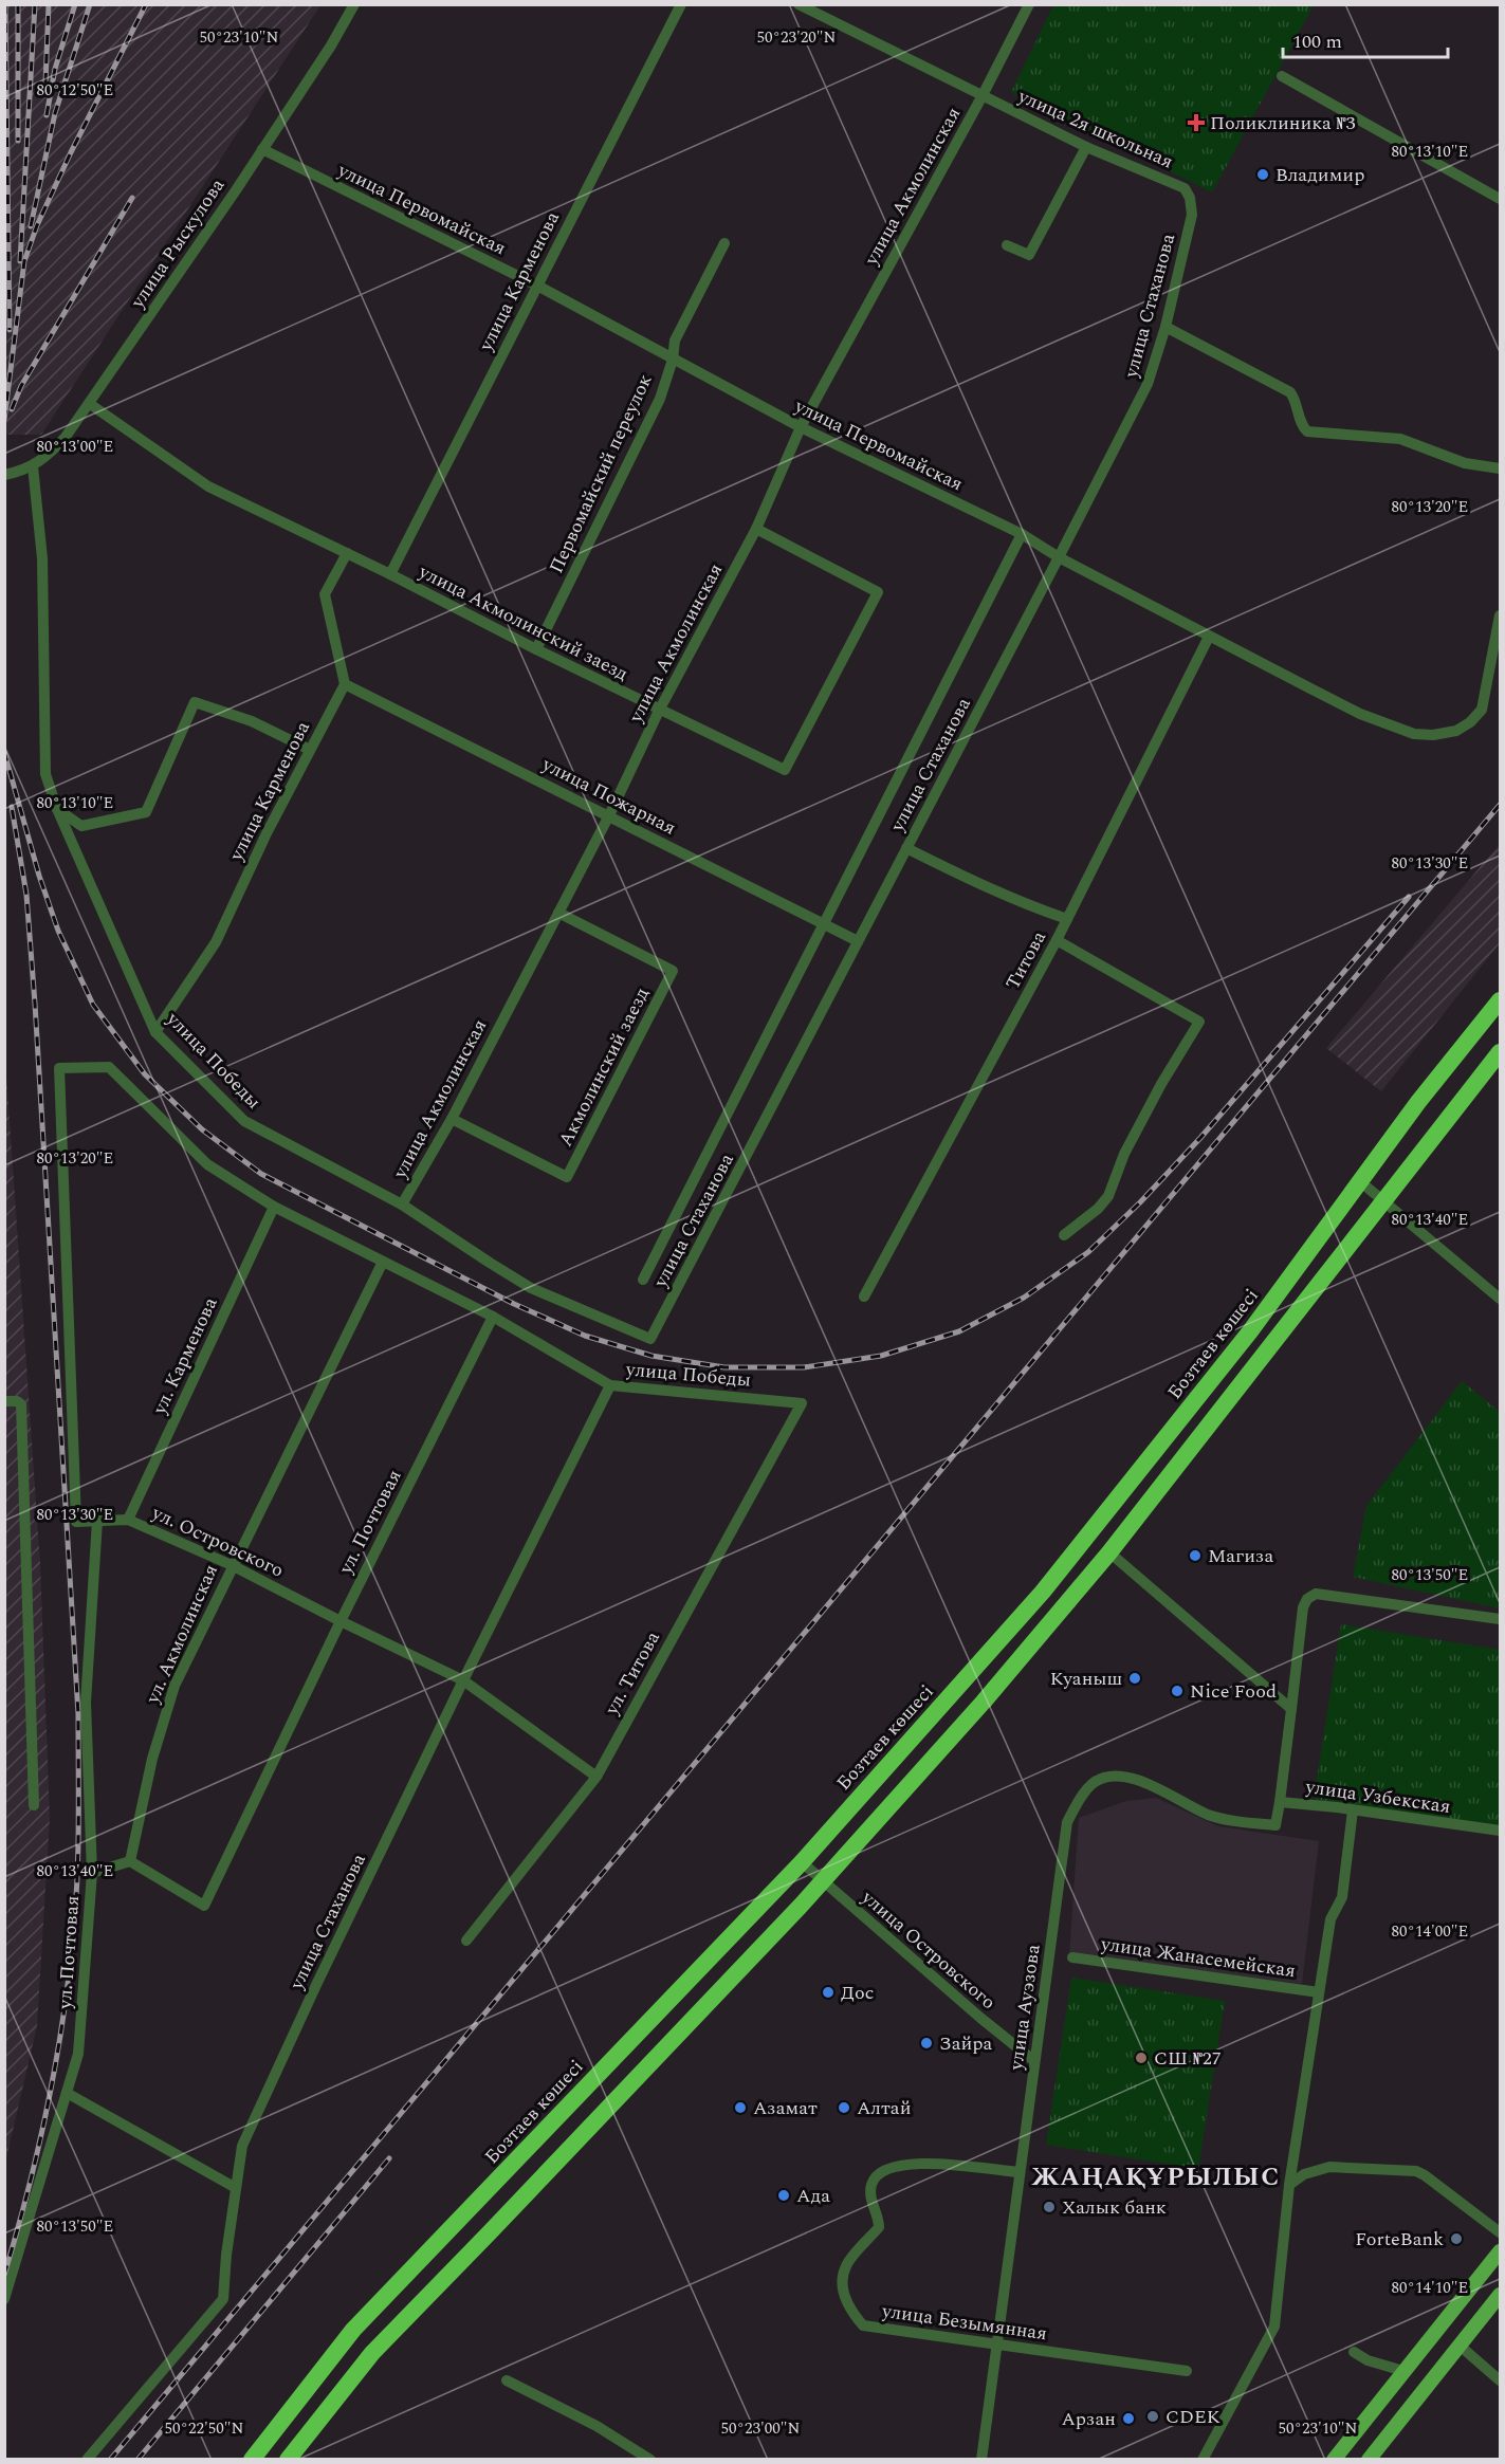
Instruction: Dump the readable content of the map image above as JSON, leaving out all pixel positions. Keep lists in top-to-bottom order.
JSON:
{
  "streets": {
    "highway": ["Бозтаев көшесі"],
    "street": [
      "улица 2я школьная",
      "улица Акмолинская",
      "улица Первомайская",
      "улица Рыскулова",
      "улица Карменова",
      "улица Стаханова",
      "Первомайский переулок",
      "улица Акмолинский заезд",
      "улица Пожарная",
      "Титова",
      "улица Победы",
      "Акмолинский заезд",
      "ул. Карменова",
      "ул. Почтовая",
      "ул. Островского",
      "ул. Акмолинская",
      "ул. Титова",
      "улица Узбекская",
      "улица Островского",
      "улица Жанасемейская",
      "улица Ауэзова",
      "улица Безымянная"
    ]
  },
  "crossings": [
    ["улица 2я школьная", "улица Акмолинская"],
    ["улица 2я школьная", "улица Стаханова"],
    ["улица Акмолинская", "улица Первомайская"],
    ["улица Акмолинская", "улица Акмолинский заезд"],
    ["улица Акмолинская", "улица Пожарная"],
    ["улица Акмолинская", "улица Победы"],
    ["улица Акмолинская", "Акмолинский заезд"],
    ["улица Первомайская", "улица Рыскулова"],
    ["улица Первомайская", "улица Карменова"],
    ["улица Первомайская", "улица Стаханова"],
    ["улица Первомайская", "Первомайский переулок"],
    ["улица Первомайская", "Титова"],
    ["улица Рыскулова", "улица Акмолинский заезд"],
    ["улица Рыскулова", "улица Победы"],
    ["улица Карменова", "улица Акмолинский заезд"],
    ["улица Карменова", "улица Пожарная"],
    ["улица Карменова", "улица Победы"],
    ["улица Стаханова", "улица Пожарная"],
    ["улица Стаханова", "улица Победы"],
    ["улица Стаханова", "ул. Островского"],
    ["Первомайский переулок", "улица Акмолинский заезд"],
    ["улица Победы", "ул. Карменова"],
    ["улица Победы", "ул. Почтовая"],
    ["улица Победы", "ул. Островского"],
    ["улица Победы", "ул. Акмолинская"],
    ["улица Победы", "ул. Титова"],
    ["Бозтаев көшесі", "улица Островского"],
    ["ул. Карменова", "ул. Островского"],
    ["ул. Почтовая", "ул. Островского"],
    ["ул. Почтовая", "ул. Акмолинская"],
    ["ул. Островского", "ул. Акмолинская"],
    ["ул. Островского", "ул. Титова"],
    ["улица Узбекская", "улица Жанасемейская"],
    ["улица Узбекская", "улица Ауэзова"],
    ["улица Островского", "улица Ауэзова"],
    ["улица Ауэзова", "улица Безымянная"]
  ],
  "districts": ["ЖАҢАҚҰРЫЛЫС"],
  "places": {
    "health": ["Поликлиника №3"],
    "other": [
      "Владимир",
      "Магиза",
      "Куаныш",
      "Nice Food",
      "Дос",
      "Зайра",
      "СШ №27",
      "Азамат",
      "Алтай",
      "Ада",
      "Халык банк",
      "ForteBank",
      "CDEK",
      "Арзан"
    ]
  },
  "scale_bar": "100 m",
  "coordinates": [
    "50°23'10\"N",
    "50°23'20\"N",
    "80°12'50\"E",
    "80°13'10\"E",
    "80°13'00\"E",
    "80°13'20\"E",
    "80°13'30\"E",
    "80°13'40\"E",
    "80°13'50\"E",
    "80°14'00\"E",
    "80°14'10\"E",
    "50°22'50\"N",
    "50°23'00\"N"
  ]
}
